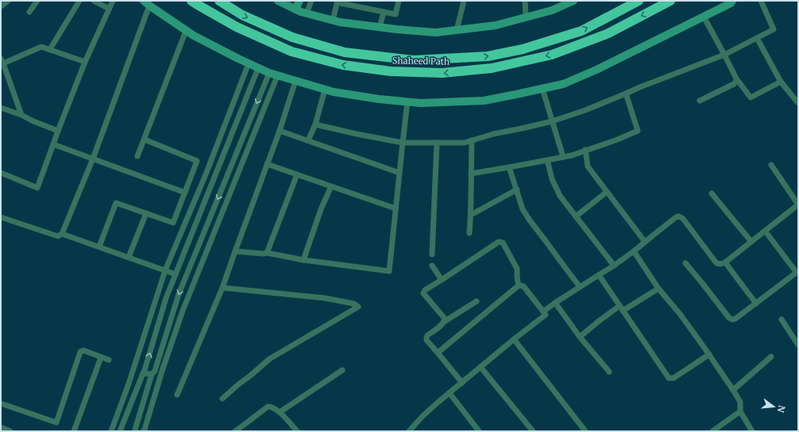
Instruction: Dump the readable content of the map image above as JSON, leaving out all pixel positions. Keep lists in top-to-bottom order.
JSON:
{
  "streets": {
    "highway": ["Shaheed Path"]
  },
  "north": "right"
}
